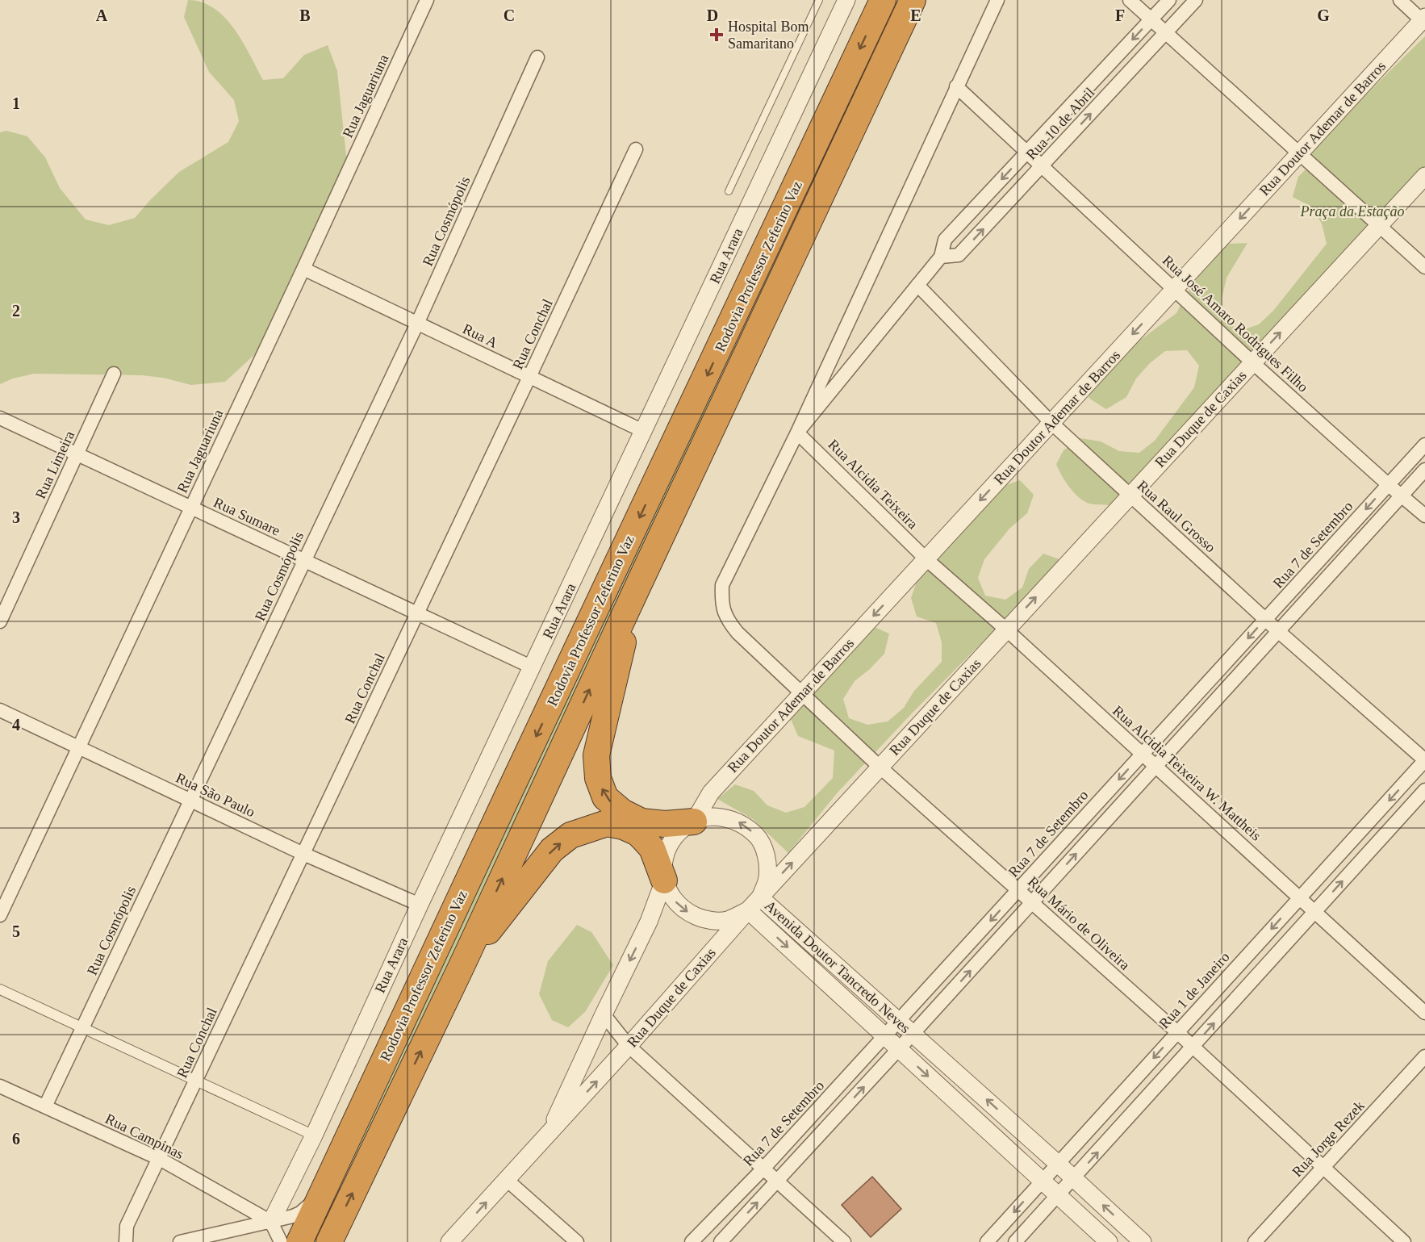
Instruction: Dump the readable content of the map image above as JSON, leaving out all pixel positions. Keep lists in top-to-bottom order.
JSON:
{
  "streets": {
    "highway": ["Rodovia Professor Zeferino Vaz"],
    "street": [
      "Rua Jaguariuna",
      "Rua 10 de Abril",
      "Rua Doutor Ademar de Barros",
      "Rua Cosmópolis",
      "Rua Arara",
      "Rua José Amaro Rodrigues Filho",
      "Rua Conchal",
      "Rua A",
      "Rua Duque de Caxias",
      "Rua Limeira",
      "Rua Alcidia Teixeira",
      "Rua Sumare",
      "Rua Raul Grosso",
      "Rua 7 de Setembro",
      "Rua Alcidia Teixeira W. Mattheis",
      "Rua São Paulo",
      "Rua Mário de Oliveira",
      "Avenida Doutor Tancredo Neves",
      "Rua 1 de Janeiro",
      "Rua Campinas",
      "Rua Jorge Rezek"
    ]
  },
  "crossings": [
    ["Rua Jaguariuna", "Rua A"],
    ["Rua Jaguariuna", "Rua Sumare"],
    ["Rua Jaguariuna", "Rua São Paulo"],
    ["Rua 10 de Abril", "Rua José Amaro Rodrigues Filho"],
    ["Rua 10 de Abril", "Rua Alcidia Teixeira"],
    ["Rua 10 de Abril", "Rua Raul Grosso"],
    ["Rua 10 de Abril", "Rua Mário de Oliveira"],
    ["Rua Doutor Ademar de Barros", "Rua José Amaro Rodrigues Filho"],
    ["Rua Doutor Ademar de Barros", "Rua Duque de Caxias"],
    ["Rua Doutor Ademar de Barros", "Rua Alcidia Teixeira"],
    ["Rua Doutor Ademar de Barros", "Rua Raul Grosso"],
    ["Rua Doutor Ademar de Barros", "Rua Alcidia Teixeira W. Mattheis"],
    ["Rua Doutor Ademar de Barros", "Rua Mário de Oliveira"],
    ["Rua Doutor Ademar de Barros", "Avenida Doutor Tancredo Neves"],
    ["Rua Cosmópolis", "Rua A"],
    ["Rua Cosmópolis", "Rua Sumare"],
    ["Rua Cosmópolis", "Rua São Paulo"],
    ["Rua Cosmópolis", "Rua Campinas"],
    ["Rua Arara", "Rua A"],
    ["Rua Arara", "Rua Sumare"],
    ["Rua Arara", "Rua São Paulo"],
    ["Rua Arara", "Rua Campinas"],
    ["Rua José Amaro Rodrigues Filho", "Rua Duque de Caxias"],
    ["Rua José Amaro Rodrigues Filho", "Rua 7 de Setembro"],
    ["Rua Conchal", "Rua A"],
    ["Rua Conchal", "Rua Sumare"],
    ["Rua Conchal", "Rua São Paulo"],
    ["Rua Conchal", "Rua Campinas"],
    ["Rua Duque de Caxias", "Rua Raul Grosso"],
    ["Rua Duque de Caxias", "Rua Alcidia Teixeira W. Mattheis"],
    ["Rua Duque de Caxias", "Rua Mário de Oliveira"],
    ["Rua Duque de Caxias", "Avenida Doutor Tancredo Neves"],
    ["Rua Limeira", "Rua Sumare"],
    ["Rua Alcidia Teixeira", "Rua Alcidia Teixeira W. Mattheis"],
    ["Rua Alcidia Teixeira", "Rua Mário de Oliveira"],
    ["Rua Raul Grosso", "Rua 7 de Setembro"],
    ["Rua Raul Grosso", "Rua 1 de Janeiro"],
    ["Rua 7 de Setembro", "Rua Alcidia Teixeira W. Mattheis"],
    ["Rua 7 de Setembro", "Rua Mário de Oliveira"],
    ["Rua 7 de Setembro", "Avenida Doutor Tancredo Neves"],
    ["Rua Alcidia Teixeira W. Mattheis", "Rua 1 de Janeiro"],
    ["Rua Mário de Oliveira", "Rua 1 de Janeiro"],
    ["Rua Mário de Oliveira", "Rua Jorge Rezek"],
    ["Avenida Doutor Tancredo Neves", "Rua 1 de Janeiro"]
  ],
  "one_way": ["Rua Doutor Ademar de Barros", "Rua Duque de Caxias"],
  "parks": ["Praça da Estação"],
  "places": {
    "health": ["Hospital Bom Samaritano"]
  },
  "grid": {
    "columns": [
      "A",
      "B",
      "C",
      "D",
      "E",
      "F",
      "G"
    ],
    "rows": [
      "1",
      "2",
      "3",
      "4",
      "5",
      "6"
    ]
  }
}
